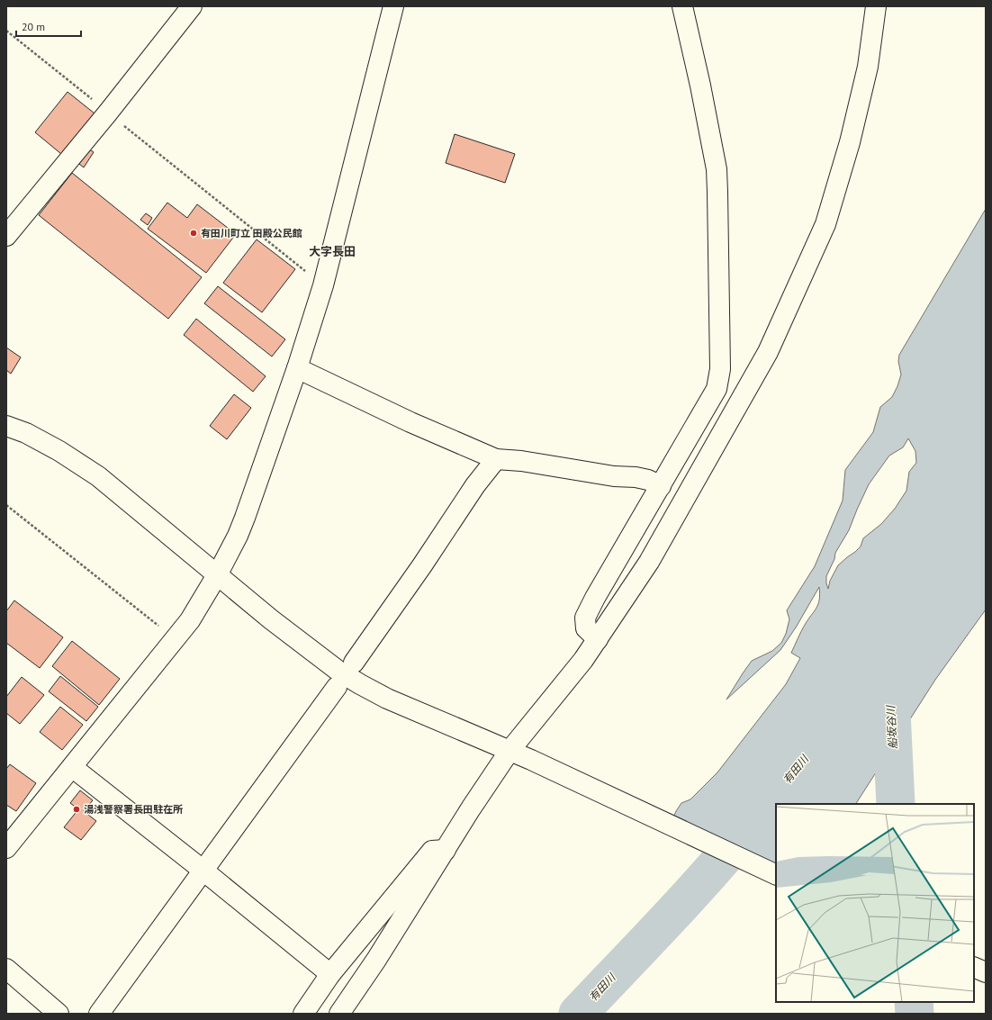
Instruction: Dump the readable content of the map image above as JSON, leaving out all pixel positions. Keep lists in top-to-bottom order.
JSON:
{
  "districts": ["大字長田"],
  "water": ["船坂谷川", "有田川"],
  "places": ["有田川町立 田殿公民館", "湯浅警察署長田駐在所"],
  "scale_bar": "20 m"
}
